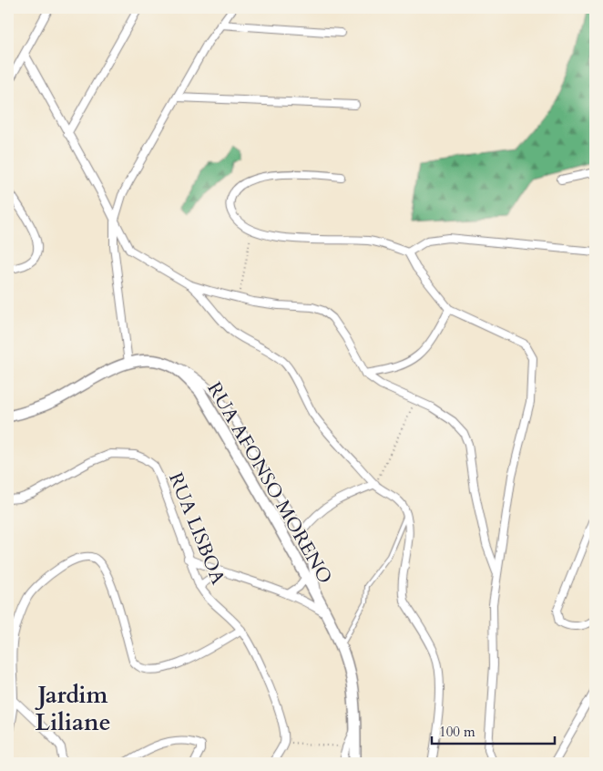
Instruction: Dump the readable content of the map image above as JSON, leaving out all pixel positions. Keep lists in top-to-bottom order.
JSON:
{
  "streets": {
    "main road": ["RUA AFONSO MORENO"],
    "street": ["RUA LISBOA"]
  },
  "districts": ["Jardim Liliane"],
  "scale_bar": "100 m"
}
